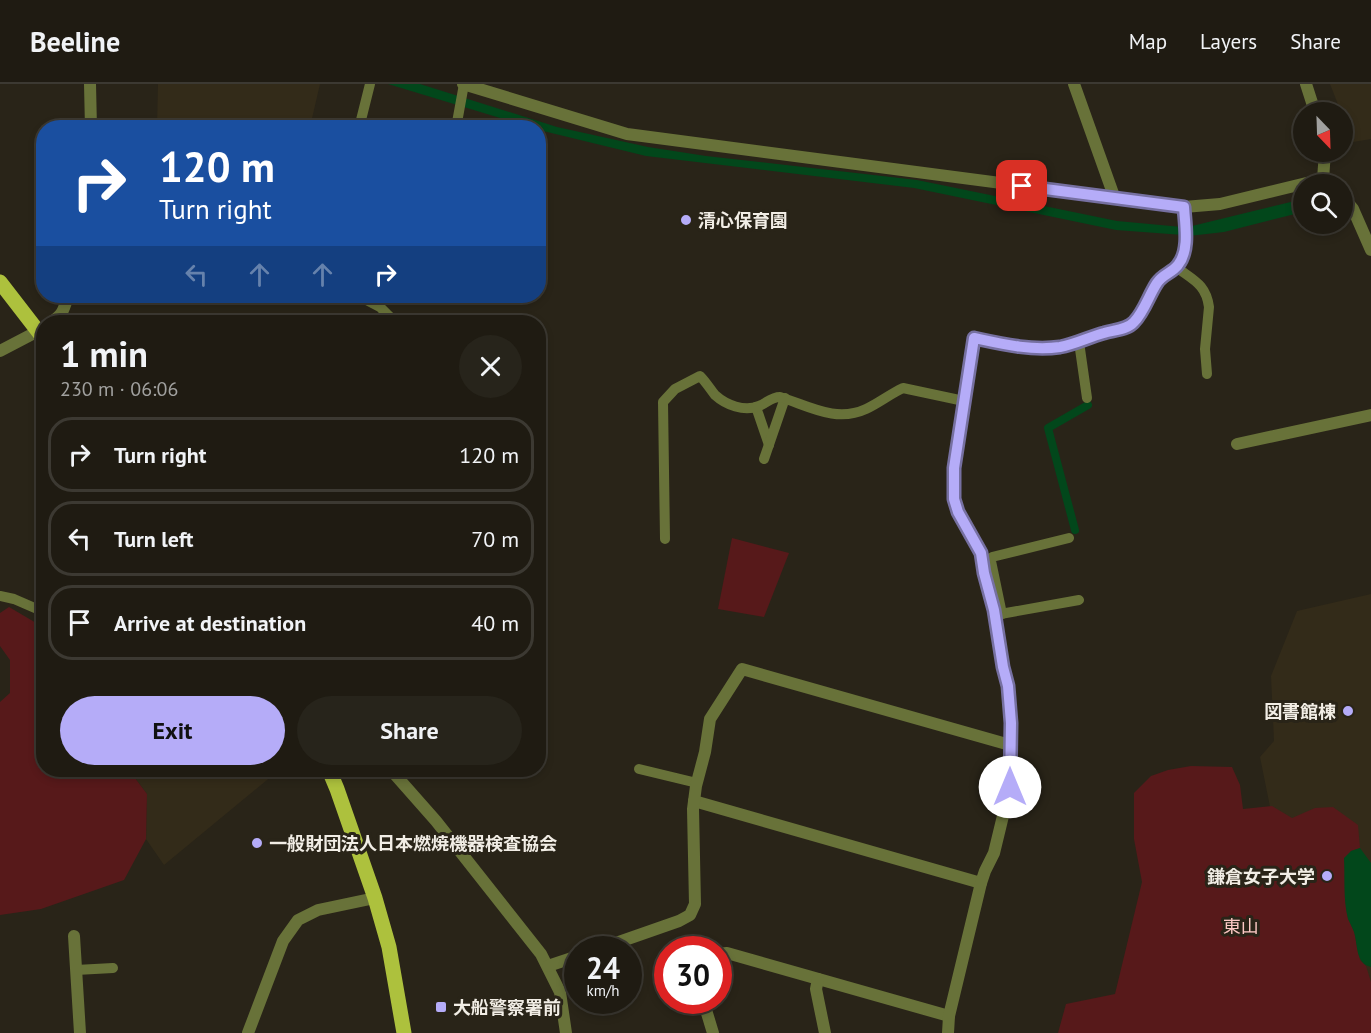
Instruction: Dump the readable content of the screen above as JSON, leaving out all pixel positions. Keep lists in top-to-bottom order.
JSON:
{
  "parks": ["東山"],
  "places": {
    "other": [
      "清心保育園",
      "図書館棟",
      "一般財団法人日本燃焼機器検査協会",
      "鎌倉女子大学"
    ],
    "transit": ["大船警察署前"]
  },
  "north": "bottom right",
  "page": {
    "header": "Beeline",
    "nav": ["Map", "Layers", "Share"],
    "turn": ["120 m", "Turn right"],
    "heading": ["1 min", "230 m · 06:06"],
    "list": [
      {
        "name": "Turn right",
        "value": "120 m"
      },
      {
        "name": "Turn left",
        "value": "70 m"
      },
      {
        "name": "Arrive at destination",
        "value": "40 m"
      }
    ],
    "buttons": ["Exit", "Share"],
    "speed": "24 km/h",
    "limit": "30"
  }
}
